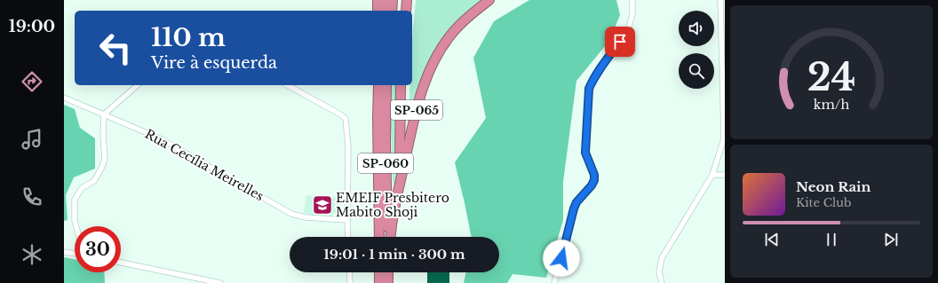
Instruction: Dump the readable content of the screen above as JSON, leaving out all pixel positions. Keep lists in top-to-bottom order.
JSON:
{
  "streets": {
    "highway": ["SP-065", "SP-060"],
    "street": ["Rua Cecília Meirelles"]
  },
  "places": {
    "school or university": ["EMEIF Presbitero Mabito Shoji"]
  },
  "page": {
    "tabs": "19:00",
    "turn": ["110 m", "Vire à esquerda"],
    "song": ["Neon Rain", "Kite Club"],
    "limit": "30",
    "trip": "19:01 · 1 min · 300 m",
    "gauge": ["24", "km/h"]
  }
}
